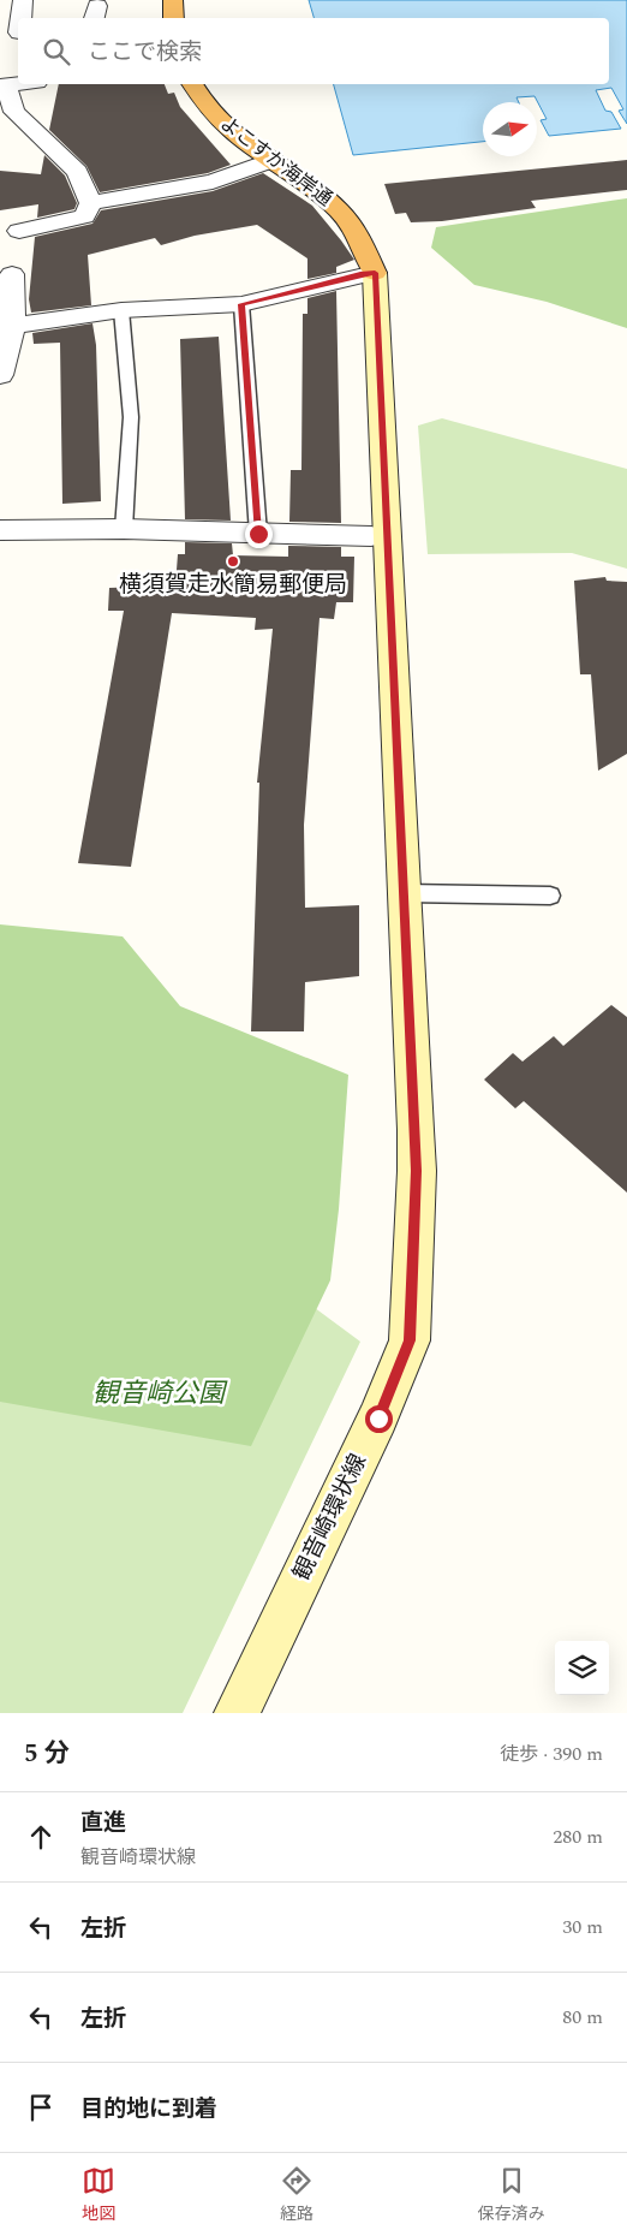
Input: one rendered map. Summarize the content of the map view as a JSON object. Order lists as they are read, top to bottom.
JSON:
{
  "streets": {
    "highway": ["よこすか海岸通"],
    "main road": ["観音崎環状線"]
  },
  "crossings": [
    ["よこすか海岸通", "観音崎環状線"]
  ],
  "parks": ["観音崎公園"],
  "places": ["横須賀走水簡易郵便局"],
  "north": "right",
  "page": {
    "search": "ここで検索",
    "heading": ["5 分", "徒歩 · 390 m"],
    "list": [
      ["直進", "観音崎環状線", "280 m"],
      ["左折", "30 m"],
      ["左折", "80 m"],
      "目的地に到着"
    ],
    "nav": ["地図", "経路", "保存済み"]
  }
}
